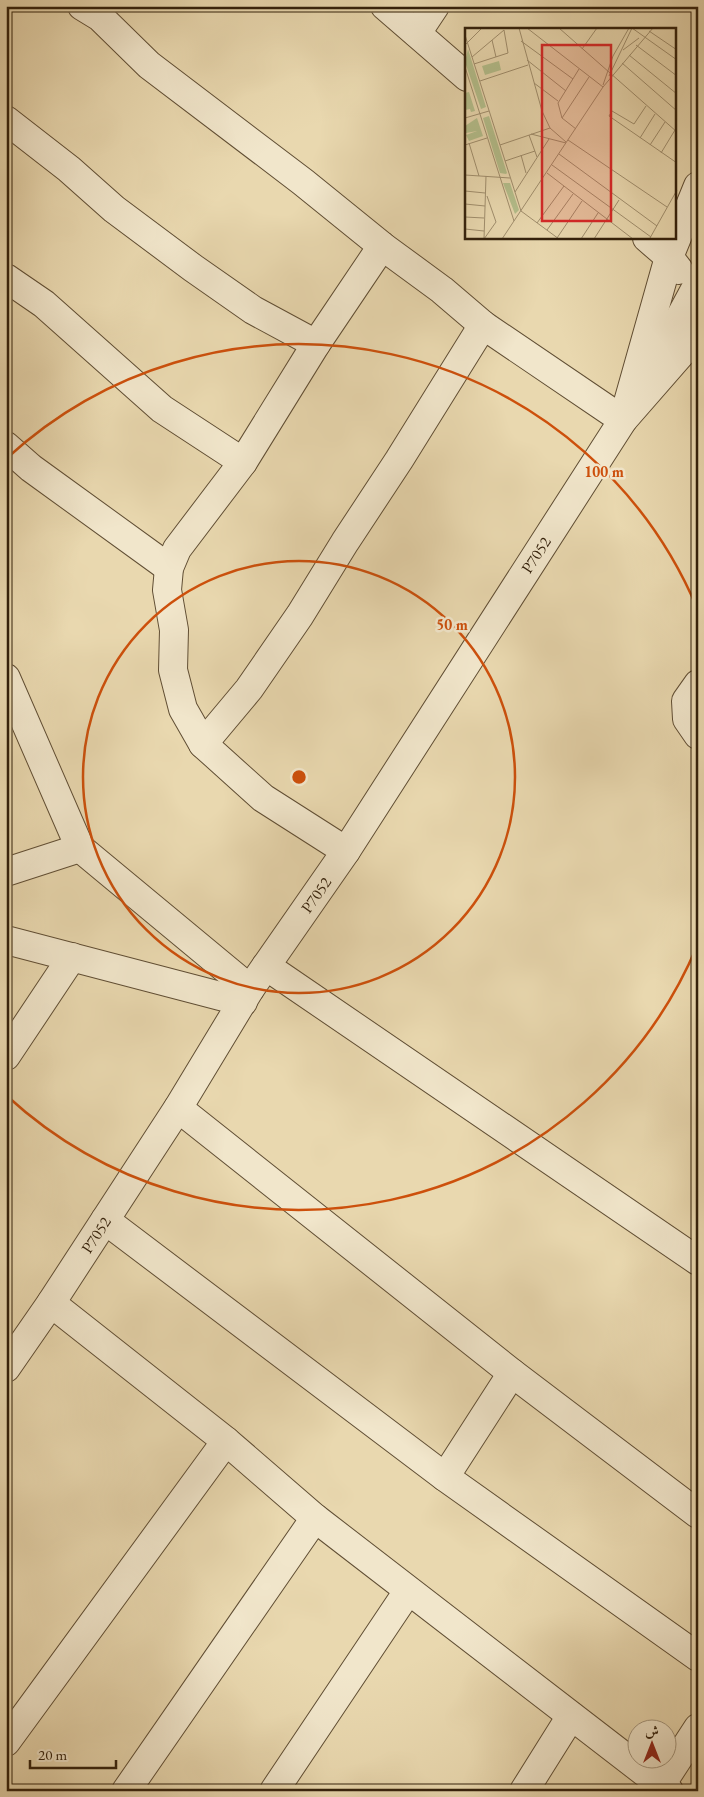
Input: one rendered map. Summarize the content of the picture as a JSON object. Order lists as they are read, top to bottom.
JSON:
{
  "streets": {
    "street": ["P7052"]
  },
  "scale_bar": "20 m",
  "north": "top",
  "rings": ["100 m", "50 m"]
}
